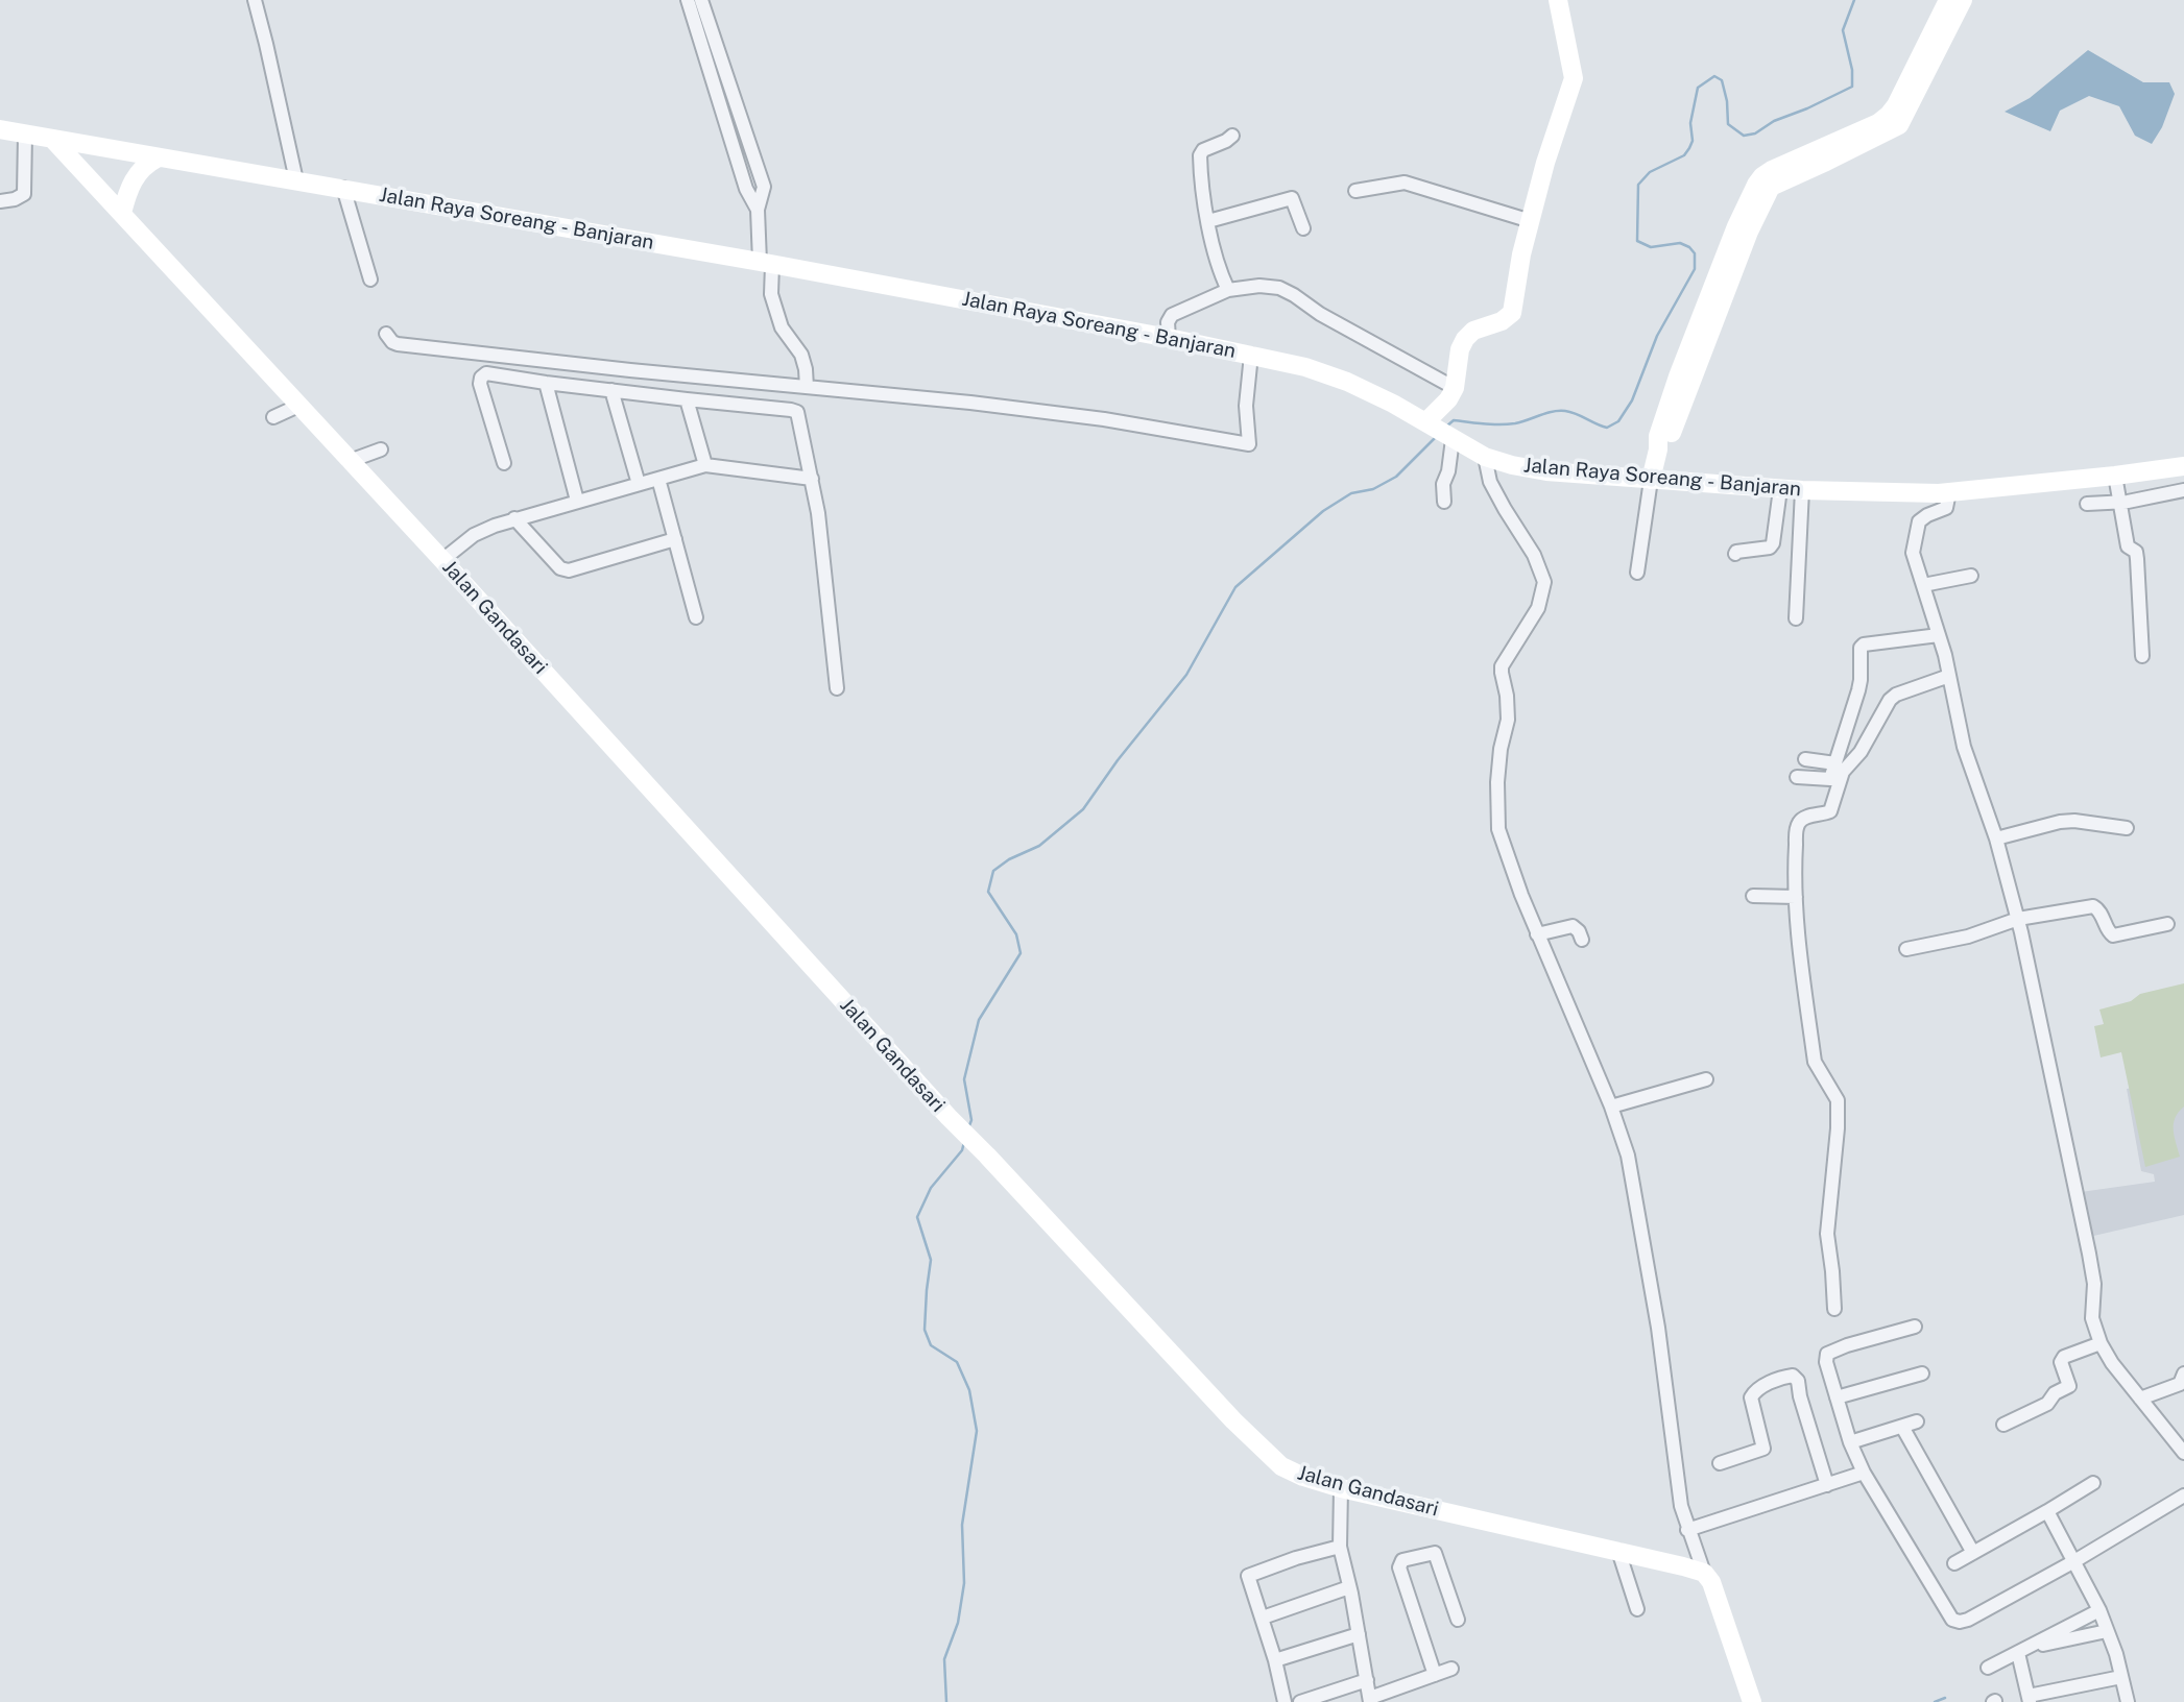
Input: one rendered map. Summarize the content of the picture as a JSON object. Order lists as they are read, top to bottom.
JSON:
{
  "streets": {
    "street": ["Jalan Raya Soreang - Banjaran", "Jalan Gandasari"]
  },
  "crossings": [
    ["Jalan Raya Soreang - Banjaran", "Jalan Gandasari"]
  ]
}
